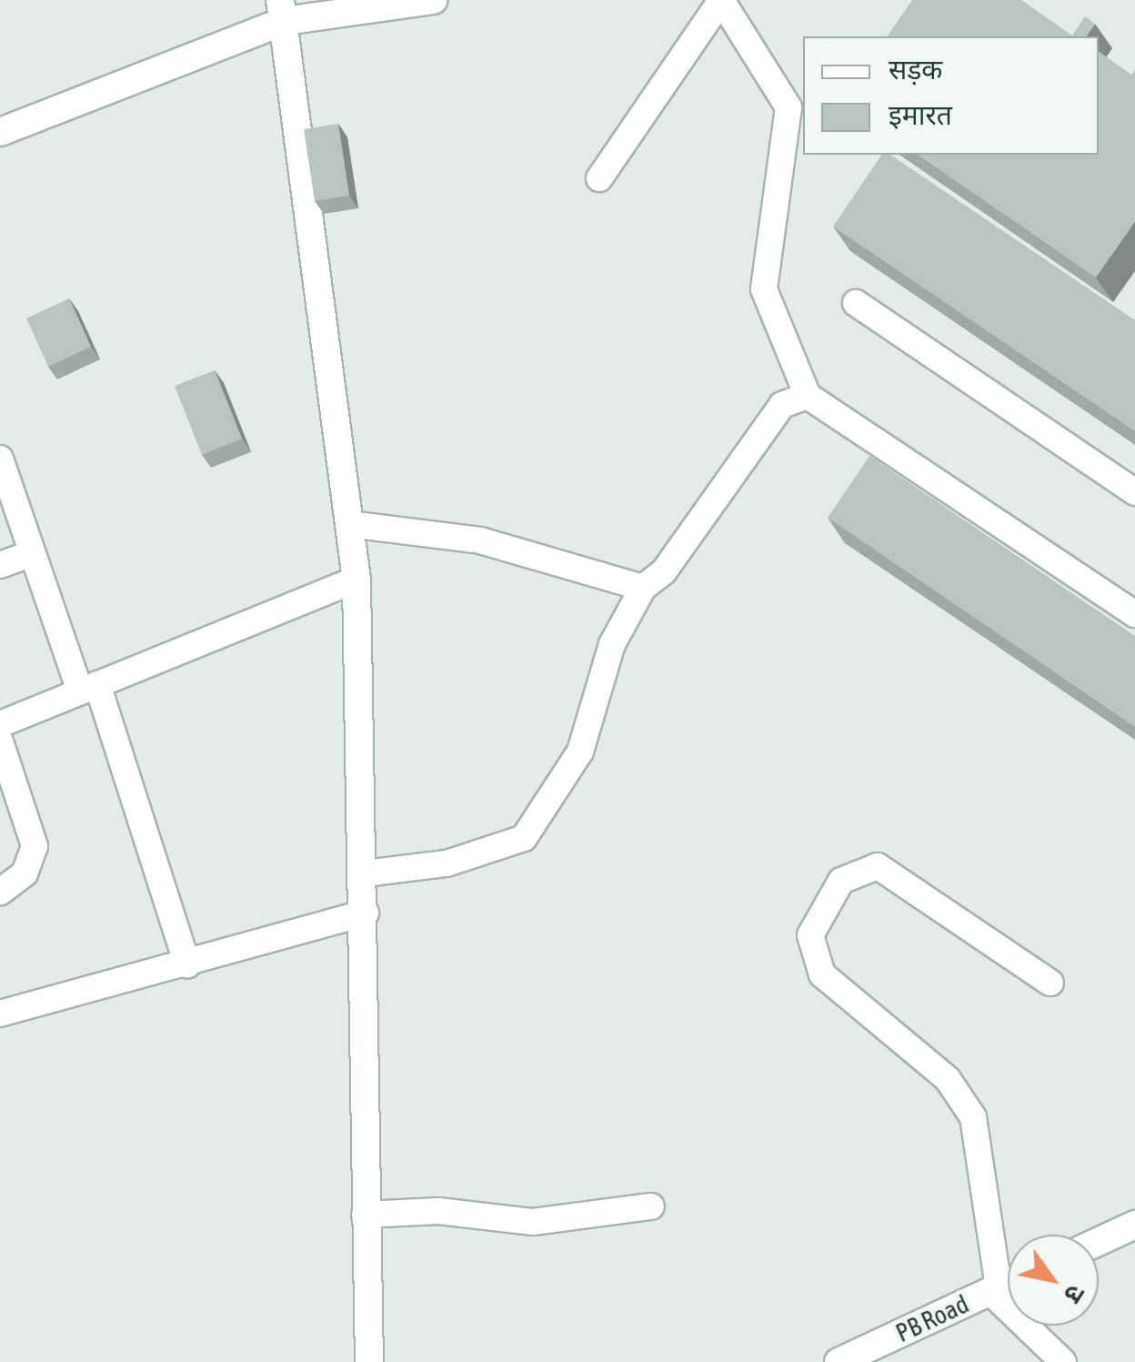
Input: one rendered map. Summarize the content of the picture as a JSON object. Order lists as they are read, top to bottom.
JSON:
{
  "streets": {
    "street": ["PB Road"]
  },
  "legend": ["सड़क", "इमारत"],
  "north": "bottom right"
}
